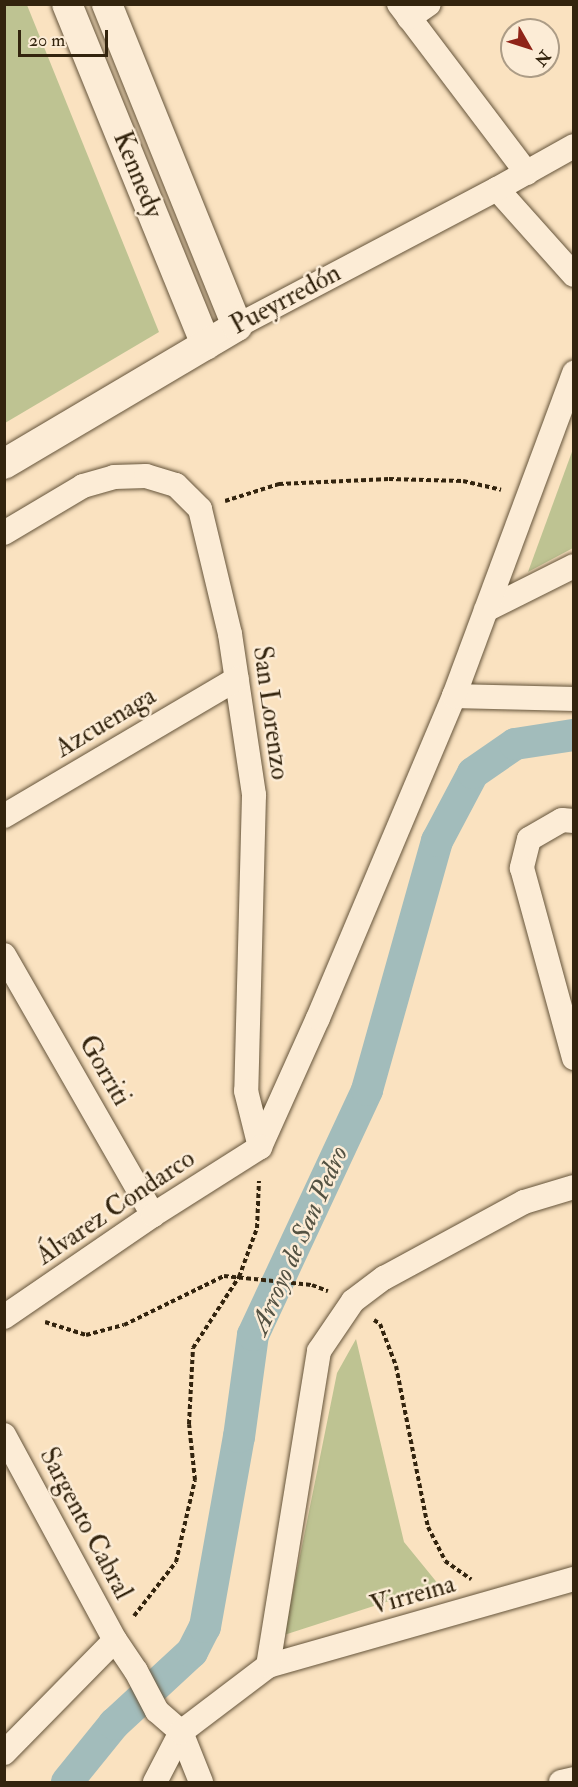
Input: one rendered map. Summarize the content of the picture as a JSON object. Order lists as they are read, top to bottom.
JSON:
{
  "streets": {
    "street": [
      "Kennedy",
      "Pueyrredón",
      "San Lorenzo",
      "Azcuenaga",
      "Gorriti",
      "Álvarez Condarco",
      "Sargento Cabral",
      "Virreina"
    ]
  },
  "crossings": [
    ["Kennedy", "Pueyrredón"],
    ["San Lorenzo", "Azcuenaga"],
    ["San Lorenzo", "Álvarez Condarco"],
    ["Gorriti", "Álvarez Condarco"]
  ],
  "water": ["Arroyo de San Pedro"],
  "scale_bar": "20 m",
  "north": "bottom right"
}
